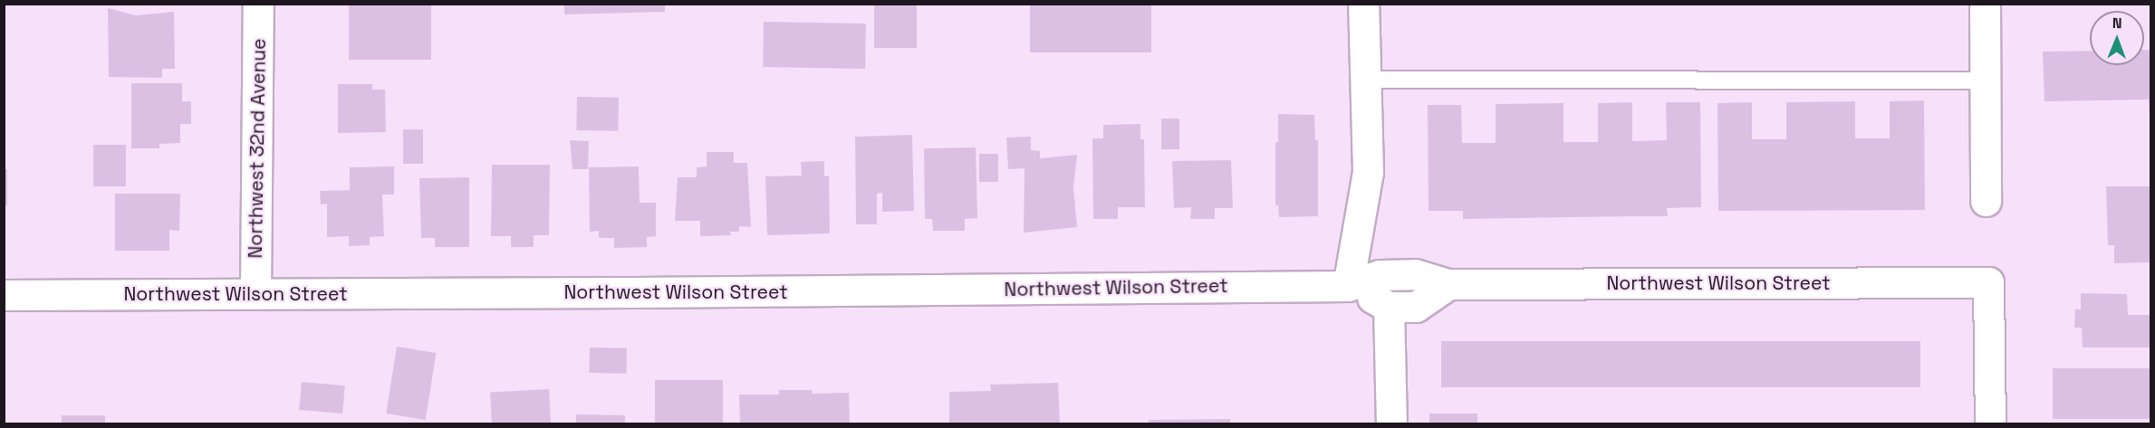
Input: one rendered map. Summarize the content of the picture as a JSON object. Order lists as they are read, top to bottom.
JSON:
{
  "streets": {
    "street": ["Northwest 32nd Avenue", "Northwest Wilson Street"]
  },
  "crossings": [
    ["Northwest 32nd Avenue", "Northwest Wilson Street"]
  ],
  "north": "top"
}
